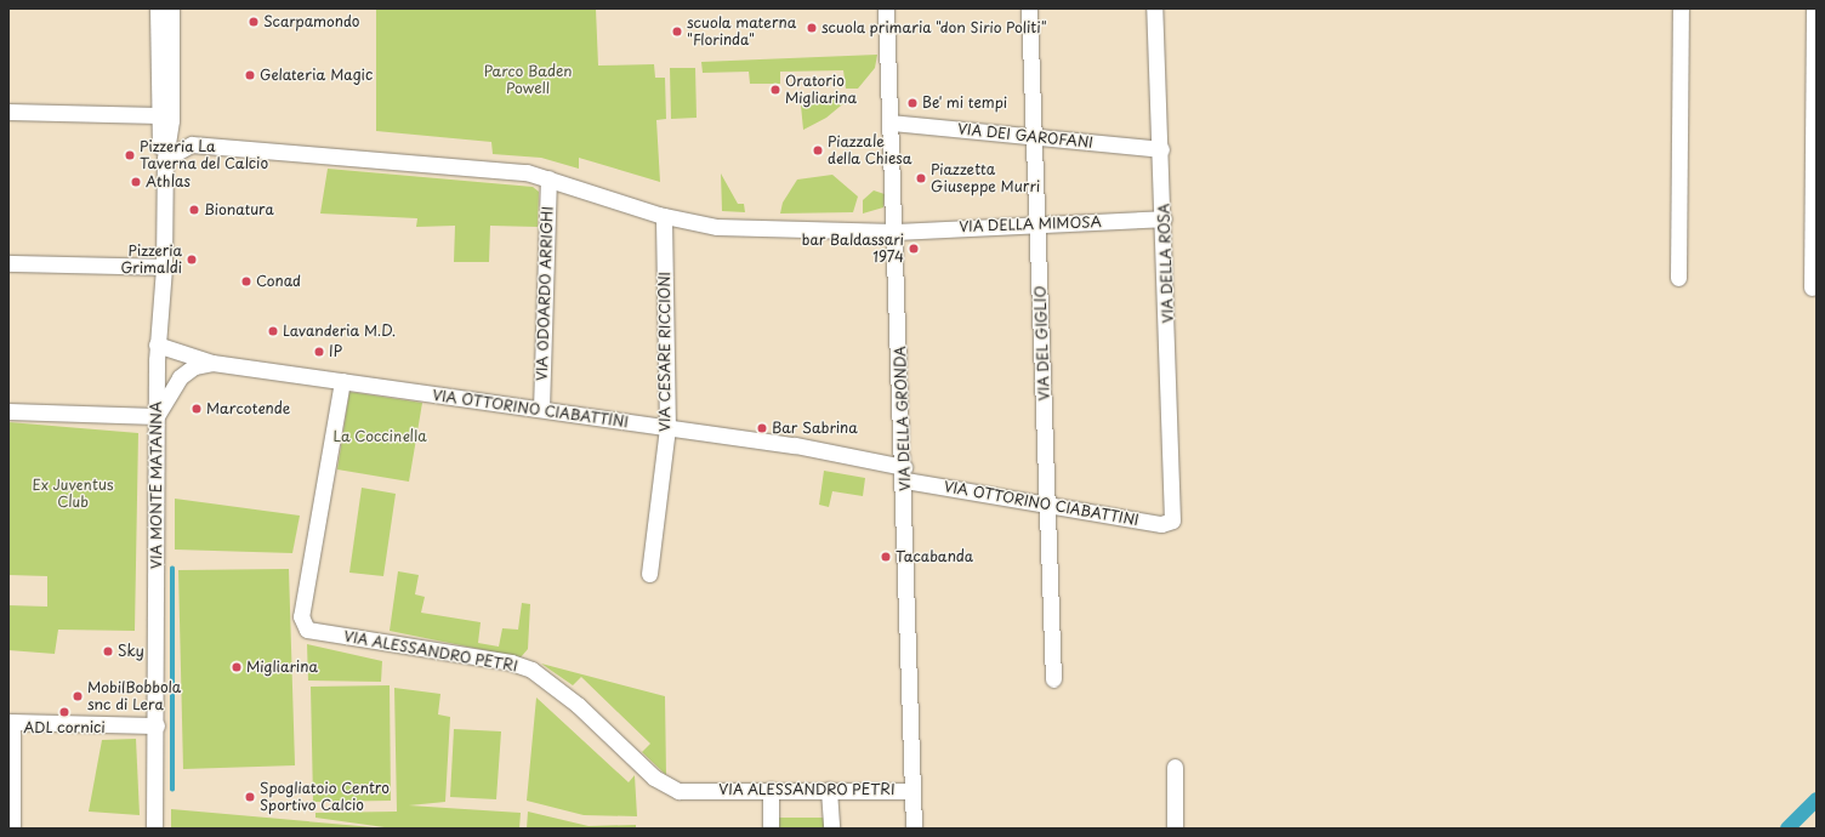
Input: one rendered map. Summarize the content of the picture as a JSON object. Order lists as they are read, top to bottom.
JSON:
{
  "streets": {
    "street": [
      "VIA DEI GAROFANI",
      "VIA DELLA MIMOSA",
      "VIA DELLA ROSA",
      "VIA ODOARDO ARRIGHI",
      "VIA DEL GIGLIO",
      "VIA CESARE RICCIONI",
      "VIA OTTORINO CIABATTINI",
      "VIA DELLA GRONDA",
      "VIA MONTE MATANNA",
      "VIA ALESSANDRO PETRI"
    ]
  },
  "crossings": [
    ["VIA DEI GAROFANI", "VIA DELLA ROSA"],
    ["VIA DEI GAROFANI", "VIA DEL GIGLIO"],
    ["VIA DEI GAROFANI", "VIA DELLA GRONDA"],
    ["VIA DELLA MIMOSA", "VIA DELLA ROSA"],
    ["VIA DELLA MIMOSA", "VIA ODOARDO ARRIGHI"],
    ["VIA DELLA MIMOSA", "VIA DEL GIGLIO"],
    ["VIA DELLA MIMOSA", "VIA CESARE RICCIONI"],
    ["VIA DELLA MIMOSA", "VIA DELLA GRONDA"],
    ["VIA DELLA ROSA", "VIA OTTORINO CIABATTINI"],
    ["VIA ODOARDO ARRIGHI", "VIA OTTORINO CIABATTINI"],
    ["VIA DEL GIGLIO", "VIA OTTORINO CIABATTINI"],
    ["VIA CESARE RICCIONI", "VIA OTTORINO CIABATTINI"],
    ["VIA OTTORINO CIABATTINI", "VIA DELLA GRONDA"],
    ["VIA OTTORINO CIABATTINI", "VIA MONTE MATANNA"],
    ["VIA OTTORINO CIABATTINI", "VIA ALESSANDRO PETRI"],
    ["VIA DELLA GRONDA", "VIA ALESSANDRO PETRI"]
  ],
  "parks": ["Parco Baden Powell", "La Coccinella", "Ex Juventus Club"],
  "places": [
    "Scarpamondo",
    "scuola primaria \"don Sirio Politi\"",
    "scuola materna \"Florinda\"",
    "Gelateria Magic",
    "Oratorio Migliarina",
    "Be' mi tempi",
    "Piazzale della Chiesa",
    "Pizzeria La Taverna del Calcio",
    "Piazzetta Giuseppe Murri",
    "Athlas",
    "Bionatura",
    "bar Baldassari 1974",
    "Pizzeria Grimaldi",
    "Conad",
    "Lavanderia M.D.",
    "IP",
    "Marcotende",
    "Bar Sabrina",
    "Tacabanda",
    "Sky",
    "Migliarina",
    "MobilBobbola snc di Lera",
    "ADL cornici",
    "Spogliatoio Centro Sportivo Calcio"
  ]
}
